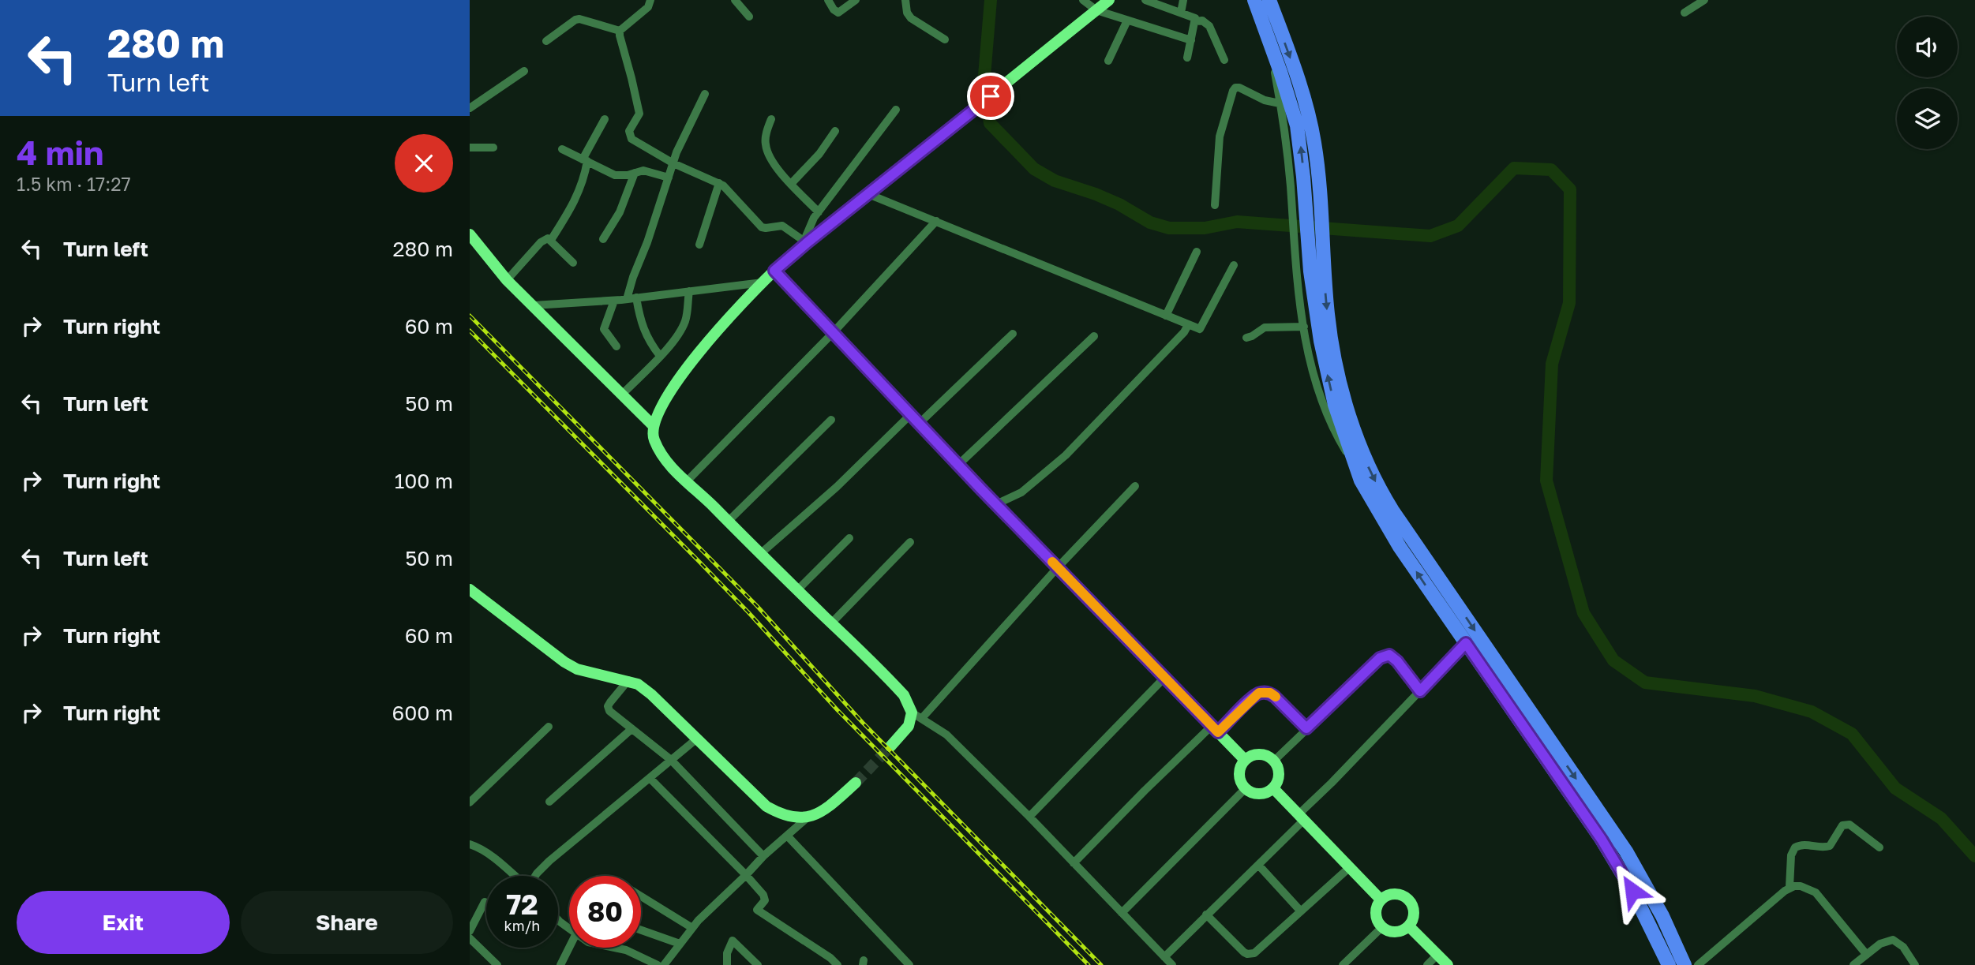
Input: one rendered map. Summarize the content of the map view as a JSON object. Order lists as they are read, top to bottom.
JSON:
{
  "page": {
    "turn": ["280 m", "Turn left"],
    "heading": ["4 min", "1.5 km · 17:27"],
    "list": [
      {
        "name": "Turn left",
        "value": "280 m"
      },
      {
        "name": "Turn right",
        "value": "60 m"
      },
      {
        "name": "Turn left",
        "value": "50 m"
      },
      {
        "name": "Turn right",
        "value": "100 m"
      },
      {
        "name": "Turn left",
        "value": "50 m"
      },
      {
        "name": "Turn right",
        "value": "60 m"
      },
      {
        "name": "Turn right",
        "value": "600 m"
      }
    ],
    "speed": "72 km/h",
    "limit": "80",
    "buttons": ["Exit", "Share"]
  }
}
